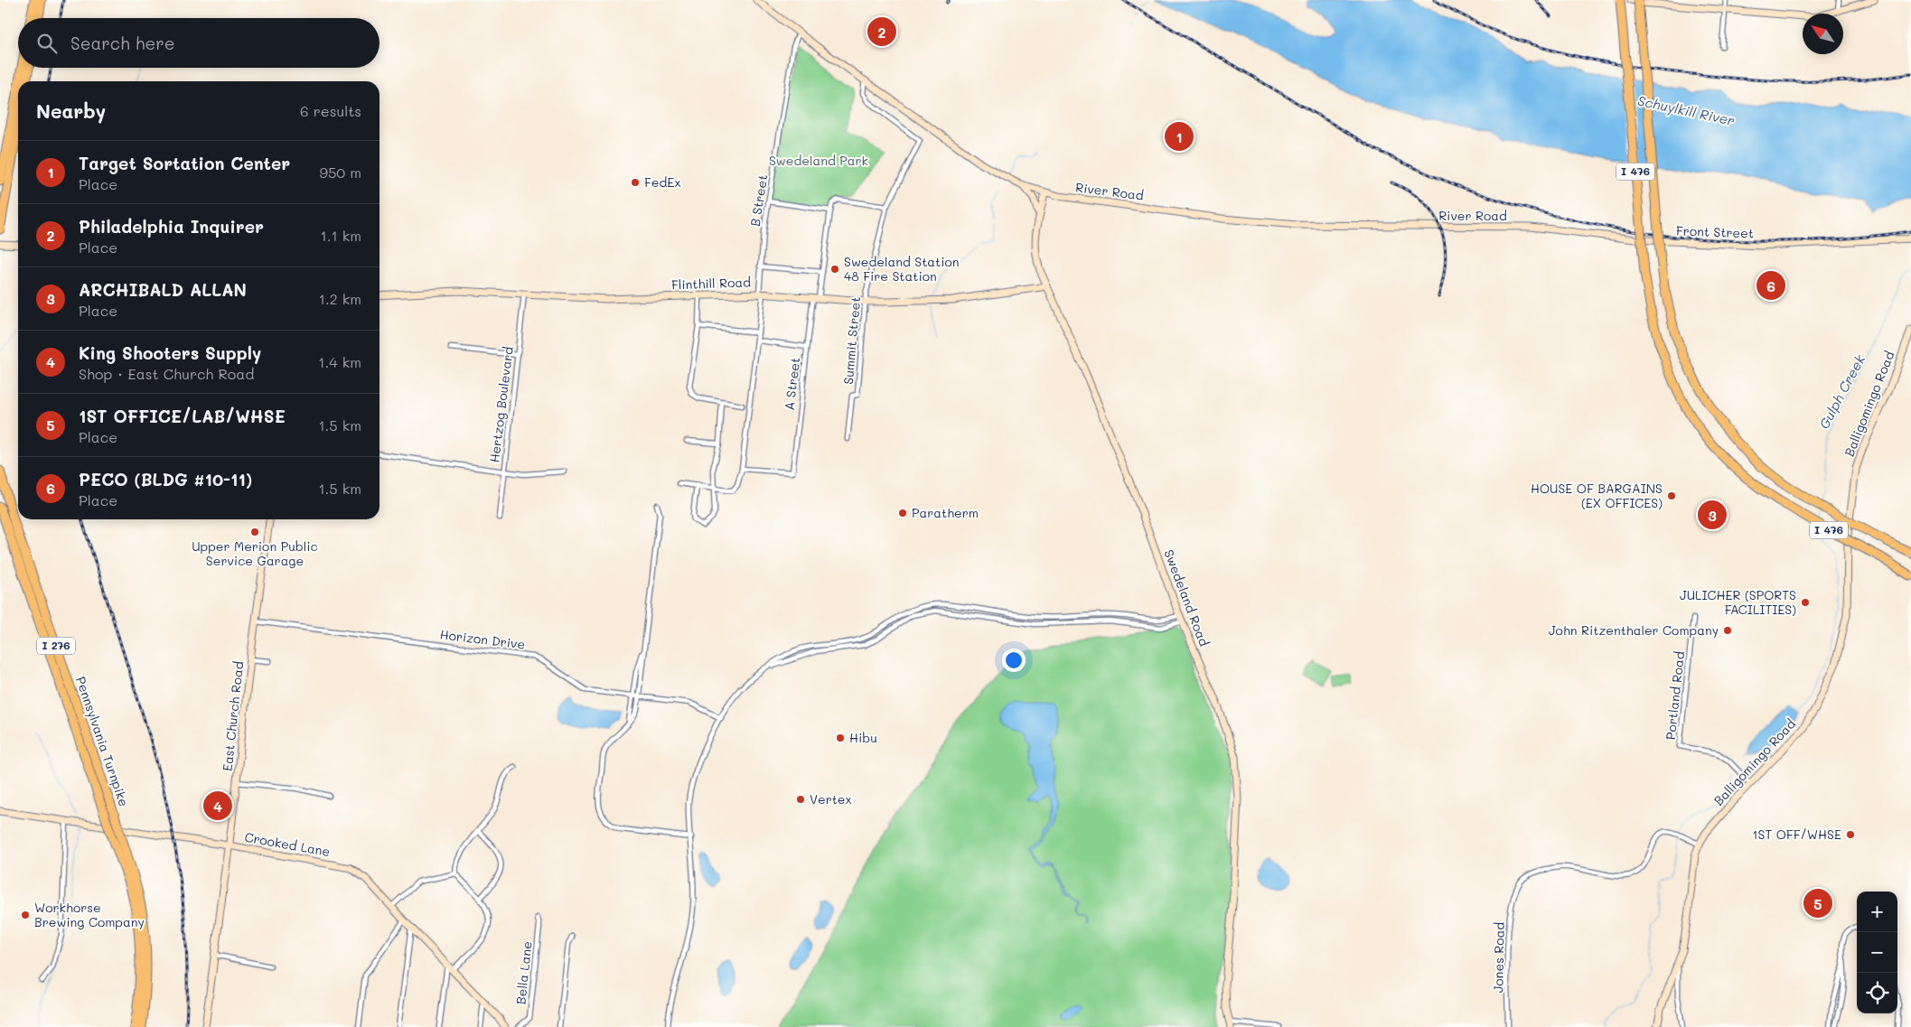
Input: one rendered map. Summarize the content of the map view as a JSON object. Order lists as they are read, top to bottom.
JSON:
{
  "streets": {
    "highway": ["I 476", "I 276", "Pennsylvania Turnpike"],
    "street": [
      "River Road",
      "B Street",
      "Front Street",
      "Flinthill Road",
      "Summit Street",
      "A Street",
      "Balligomingo Road",
      "Hertzog Boulevard",
      "Swedeland Road",
      "Horizon Drive",
      "Portland Road",
      "East Church Road",
      "Crooked Lane",
      "Jones Road",
      "Bella Lane"
    ]
  },
  "crossings": [
    ["River Road", "B Street"],
    ["River Road", "Front Street"],
    ["River Road", "Summit Street"],
    ["River Road", "Swedeland Road"],
    ["B Street", "Flinthill Road"],
    ["B Street", "A Street"],
    ["Flinthill Road", "Summit Street"],
    ["Flinthill Road", "A Street"],
    ["Flinthill Road", "Hertzog Boulevard"],
    ["Flinthill Road", "Swedeland Road"],
    ["Balligomingo Road", "Portland Road"],
    ["Balligomingo Road", "Jones Road"],
    ["Horizon Drive", "East Church Road"],
    ["East Church Road", "Crooked Lane"]
  ],
  "water": ["Schuylkill River", "Gulph Creek"],
  "parks": ["Swedeland Park"],
  "places": [
    "FedEx",
    "Swedeland Station 48 Fire Station",
    "HOUSE OF BARGAINS (EX OFFICES)",
    "Paratherm",
    "Upper Merion Public Service Garage",
    "JULICHER (SPORTS FACILITIES)",
    "John Ritzenthaler Company",
    "Hibu",
    "Vertex",
    "1ST OFF/WHSE",
    "Workhorse Brewing Company"
  ],
  "north": "top left",
  "page": {
    "pins": [
      "2",
      "1",
      "6",
      "3",
      "4",
      "5"
    ],
    "search": "Search here",
    "heading": ["Nearby", "6 results"],
    "list": [
      {
        "mark": "1",
        "name": "Target Sortation Center",
        "note": "Place",
        "value": "950 m"
      },
      {
        "mark": "2",
        "name": "Philadelphia Inquirer",
        "note": "Place",
        "value": "1.1 km"
      },
      {
        "mark": "3",
        "name": "ARCHIBALD ALLAN",
        "note": "Place",
        "value": "1.2 km"
      },
      {
        "mark": "4",
        "name": "King Shooters Supply",
        "note": "Shop · East Church Road",
        "value": "1.4 km"
      },
      {
        "mark": "5",
        "name": "1ST OFFICE/LAB/WHSE",
        "note": "Place",
        "value": "1.5 km"
      },
      {
        "mark": "6",
        "name": "PECO (BLDG #10-11)",
        "note": "Place",
        "value": "1.5 km"
      }
    ],
    "map_buttons": ["+", "−"]
  }
}
